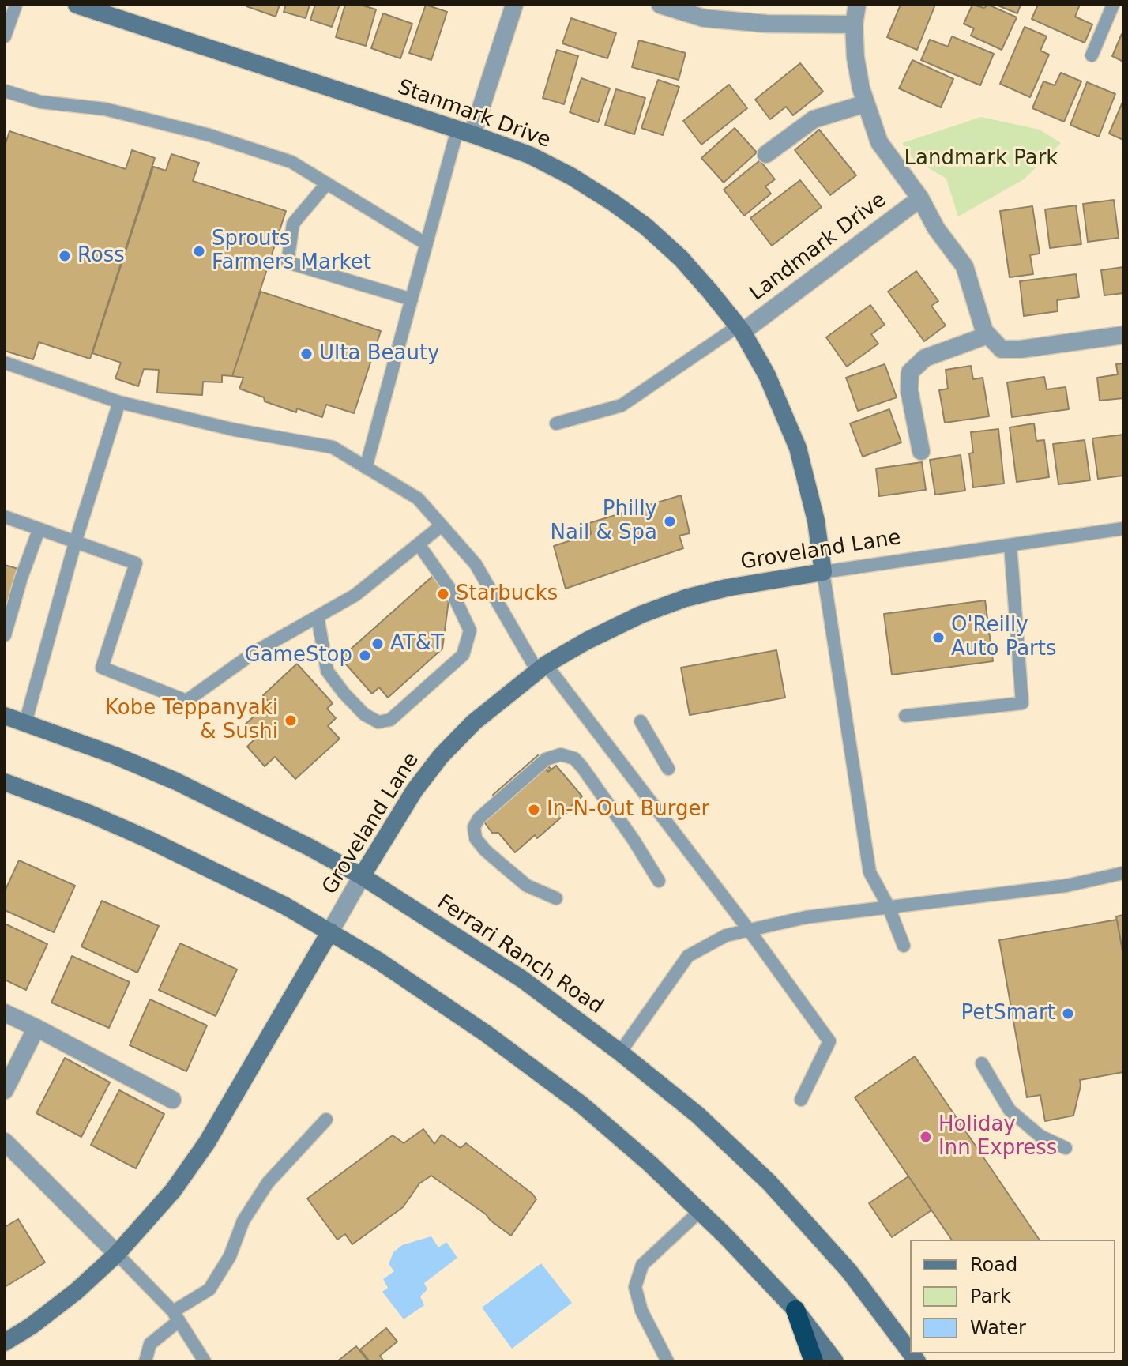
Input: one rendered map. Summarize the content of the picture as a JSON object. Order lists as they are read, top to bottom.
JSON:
{
  "streets": {
    "main road": ["Stanmark Drive", "Groveland Lane", "Ferrari Ranch Road"],
    "street": ["Landmark Drive"]
  },
  "crossings": [
    ["Stanmark Drive", "Landmark Drive"],
    ["Stanmark Drive", "Groveland Lane"],
    ["Groveland Lane", "Ferrari Ranch Road"]
  ],
  "parks": ["Landmark Park"],
  "places": [
    "Sprouts Farmers Market",
    "Ross",
    "Ulta Beauty",
    "Philly Nail & Spa",
    "Starbucks",
    "O'Reilly Auto Parts",
    "AT&T",
    "GameStop",
    "Kobe Teppanyaki & Sushi",
    "In-N-Out Burger",
    "PetSmart",
    "Holiday Inn Express"
  ],
  "legend": ["Road", "Park", "Water"]
}
